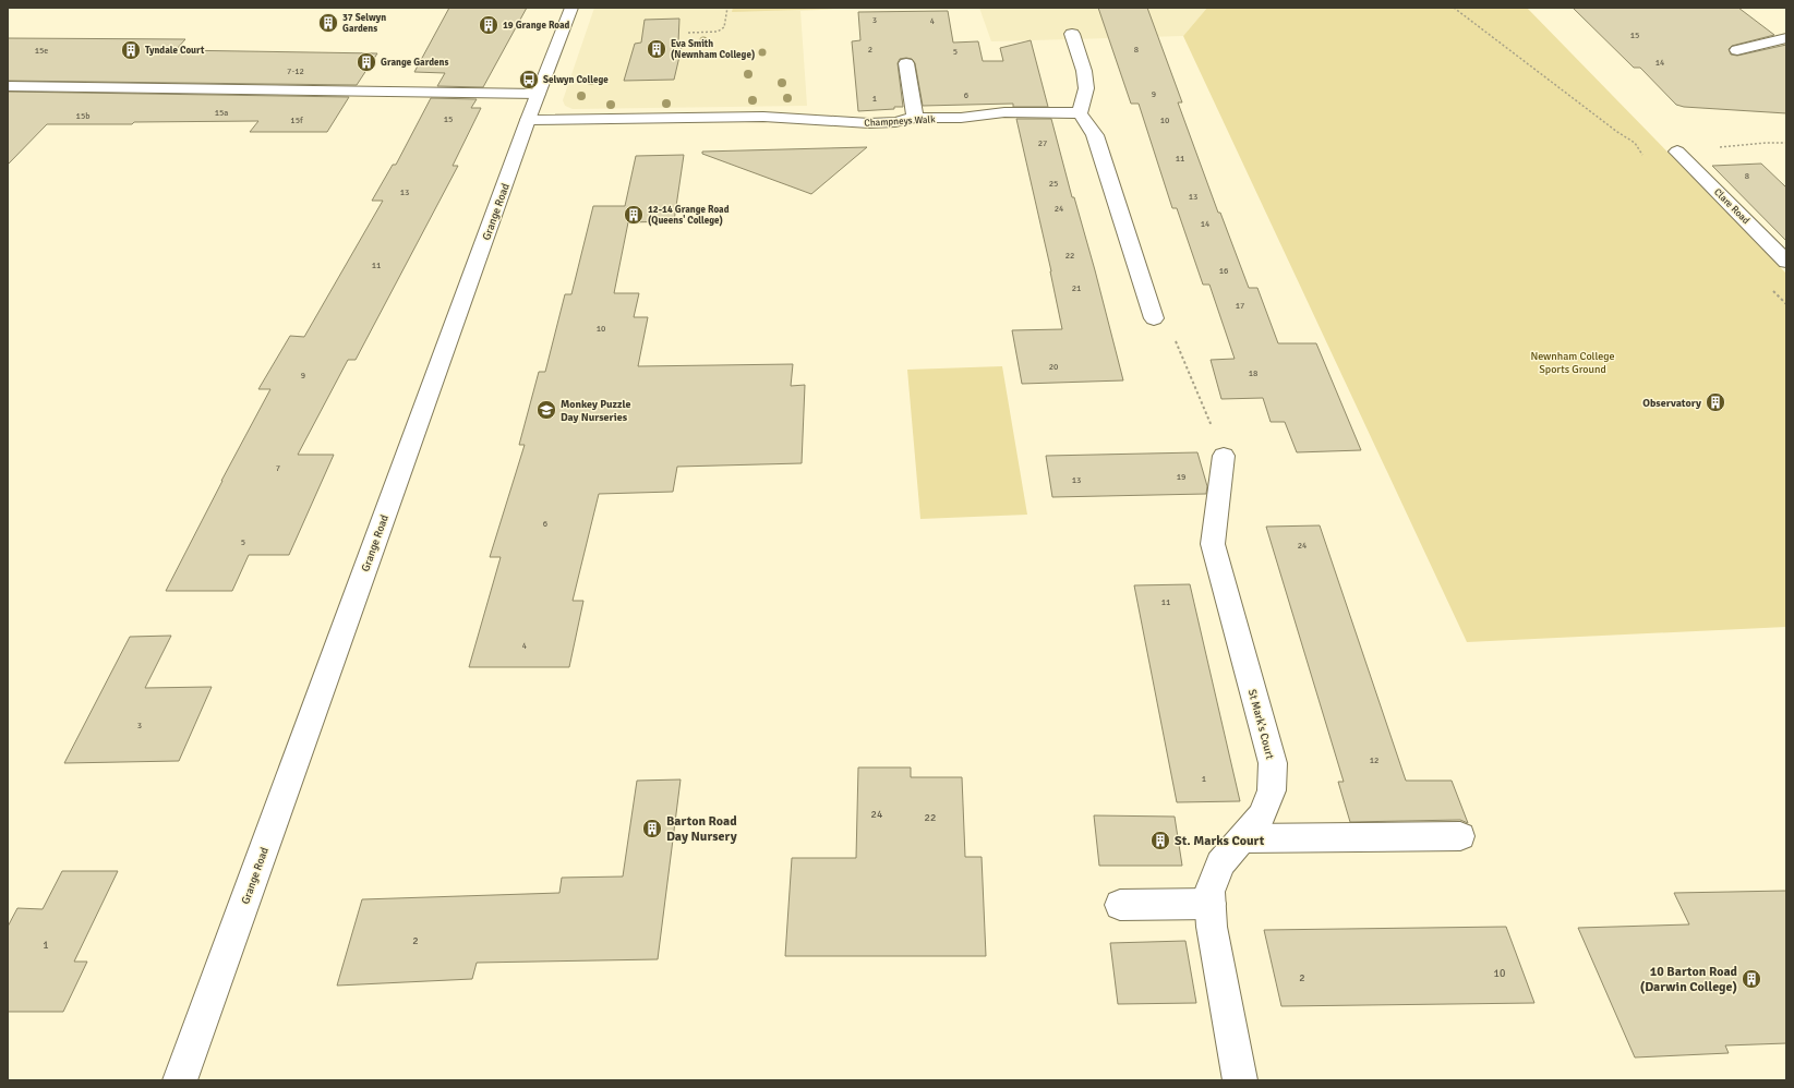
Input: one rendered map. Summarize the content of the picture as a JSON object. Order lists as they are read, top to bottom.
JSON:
{
  "streets": {
    "street": [
      "Champneys Walk",
      "Clare Road",
      "Grange Road",
      "St Mark's Court"
    ]
  },
  "crossings": [
    ["Champneys Walk", "Grange Road"]
  ],
  "parks": ["Newnham College Sports Ground"],
  "places": {
    "building": [
      "37 Selwyn Gardens",
      "19 Grange Road",
      "Eva Smith (Newnham College)",
      "Tyndale Court",
      "Grange Gardens",
      "12-14 Grange Road (Queens' College)",
      "Observatory",
      "Barton Road Day Nursery",
      "St. Marks Court",
      "10 Barton Road (Darwin College)"
    ],
    "bus stop": ["Selwyn College"],
    "school or university": ["Monkey Puzzle Day Nurseries"]
  },
  "house_numbers": [
    "3",
    "4",
    "15",
    "2",
    "8",
    "15e",
    "5",
    "14",
    "7-12",
    "9",
    "6",
    "1",
    "15a",
    "15b",
    "15",
    "15f",
    "10",
    "27",
    "11",
    "8",
    "25",
    "13",
    "13",
    "24",
    "14",
    "22",
    "11",
    "16",
    "21",
    "17",
    "10",
    "20",
    "18",
    "9",
    "7",
    "19",
    "13",
    "6",
    "5",
    "24",
    "11",
    "4",
    "3",
    "12",
    "1",
    "24",
    "22",
    "2",
    "1",
    "10",
    "2"
  ]
}
